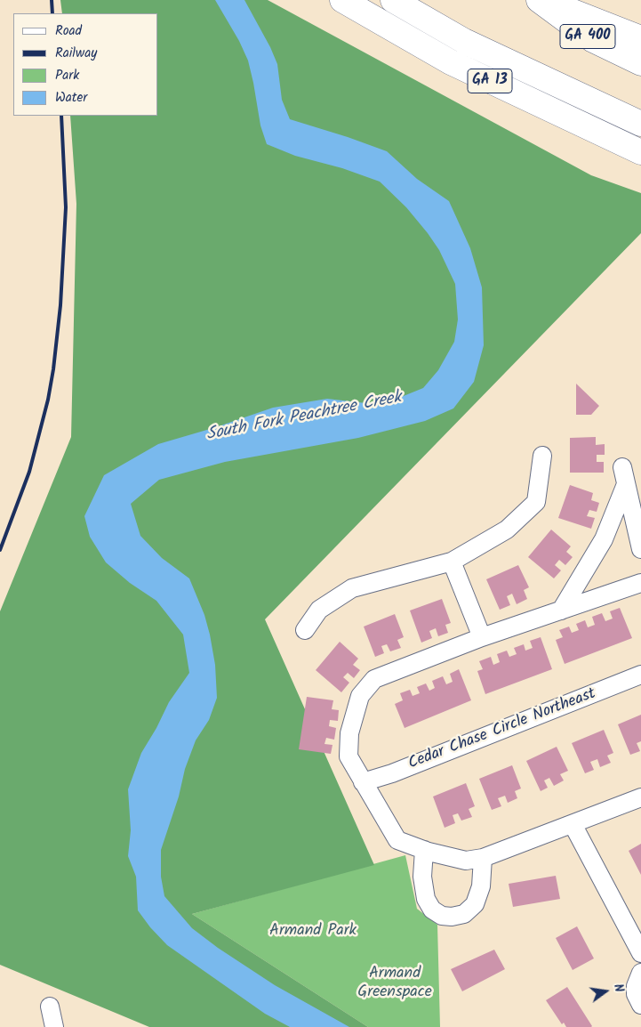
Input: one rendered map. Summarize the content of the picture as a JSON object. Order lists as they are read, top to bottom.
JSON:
{
  "streets": {
    "highway": ["GA 400", "GA 13"],
    "street": ["Cedar Chase Circle Northeast"]
  },
  "water": ["South Fork Peachtree Creek"],
  "parks": ["Armand Park", "Armand Greenspace"],
  "legend": [
    "Road",
    "Railway",
    "Park",
    "Water"
  ],
  "north": "right"
}
